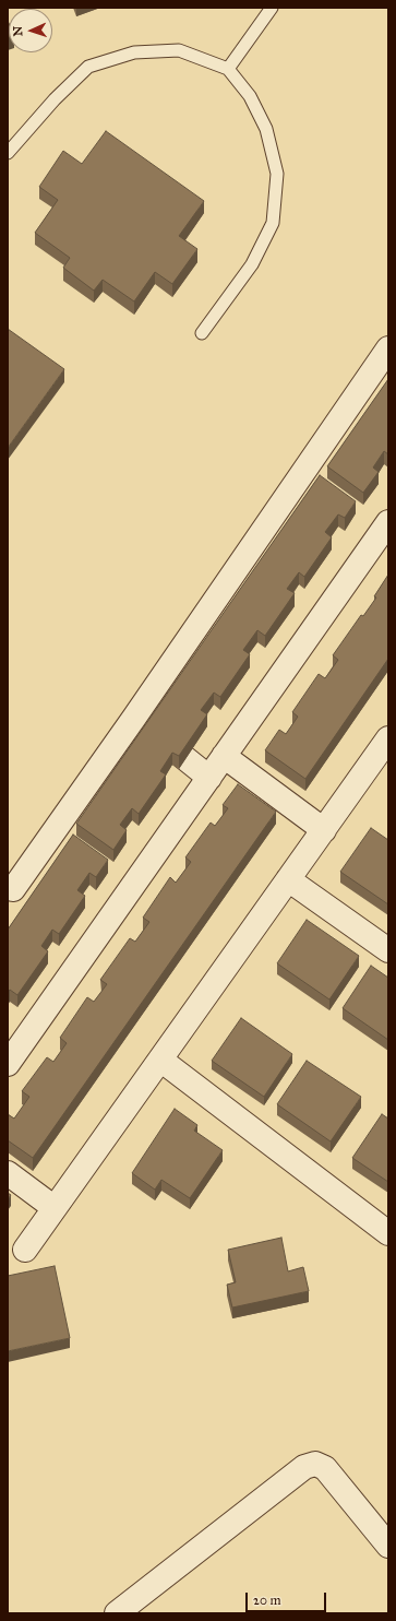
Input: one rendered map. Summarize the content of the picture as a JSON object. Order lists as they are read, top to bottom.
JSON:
{
  "scale_bar": "20 m",
  "north": "left"
}
